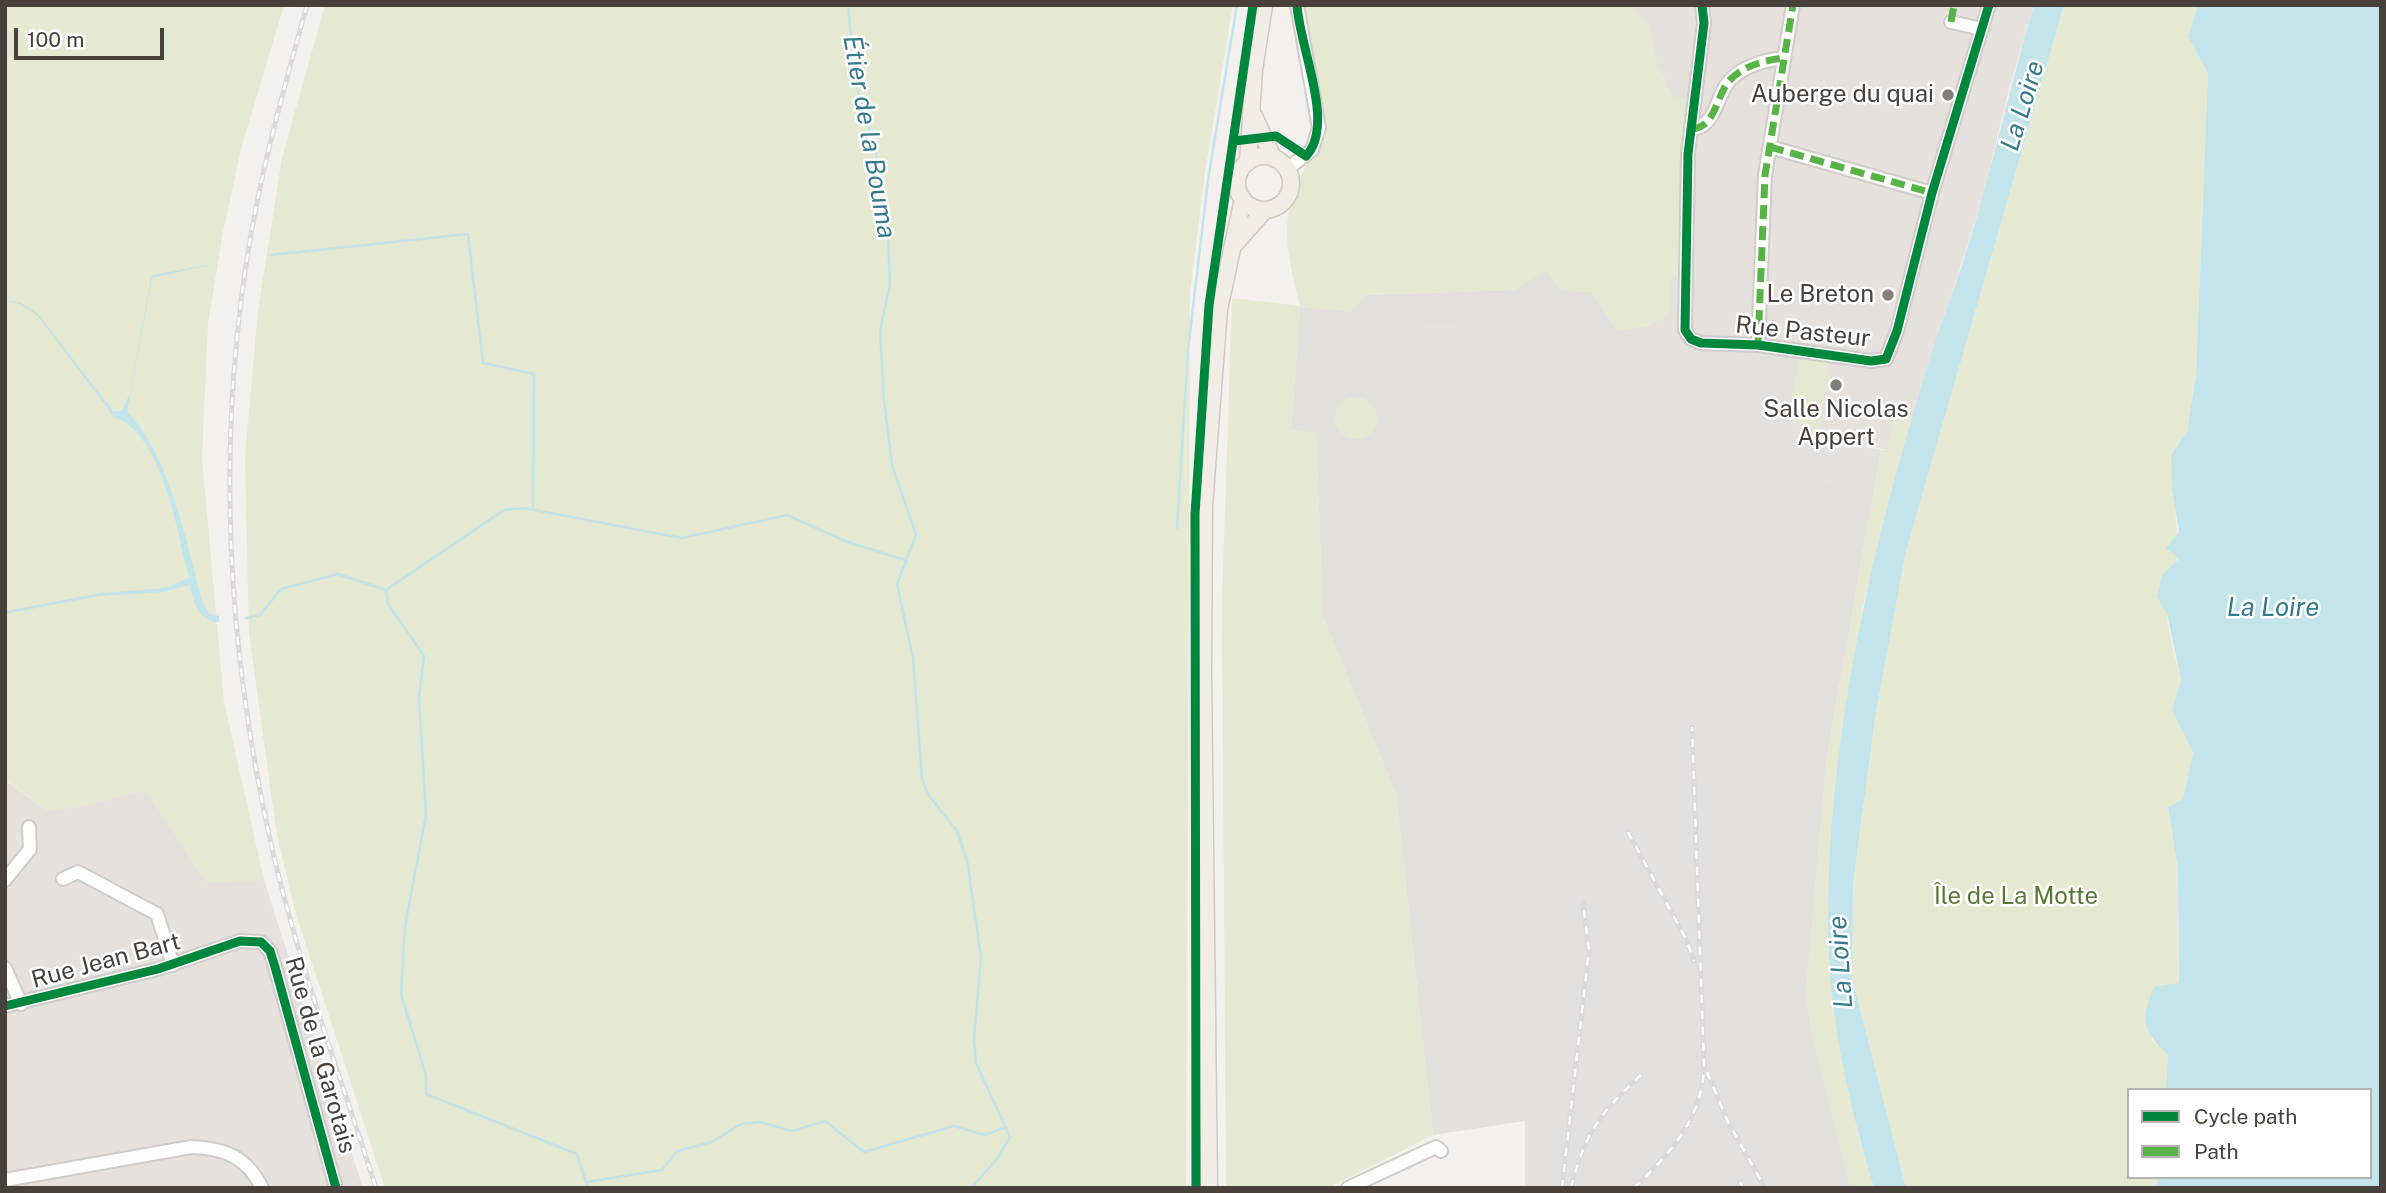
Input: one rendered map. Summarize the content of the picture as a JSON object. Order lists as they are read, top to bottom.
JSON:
{
  "streets": {
    "street": ["Rue Pasteur", "Rue Jean Bart", "Rue de la Garotais"]
  },
  "crossings": [
    ["Rue Jean Bart", "Rue de la Garotais"]
  ],
  "water": ["La Loire", "Étier de la Bouma"],
  "parks": ["Île de La Motte"],
  "places": ["Auberge du quai", "Le Breton", "Salle Nicolas Appert"],
  "legend": ["Cycle path", "Path"],
  "scale_bar": "100 m"
}
